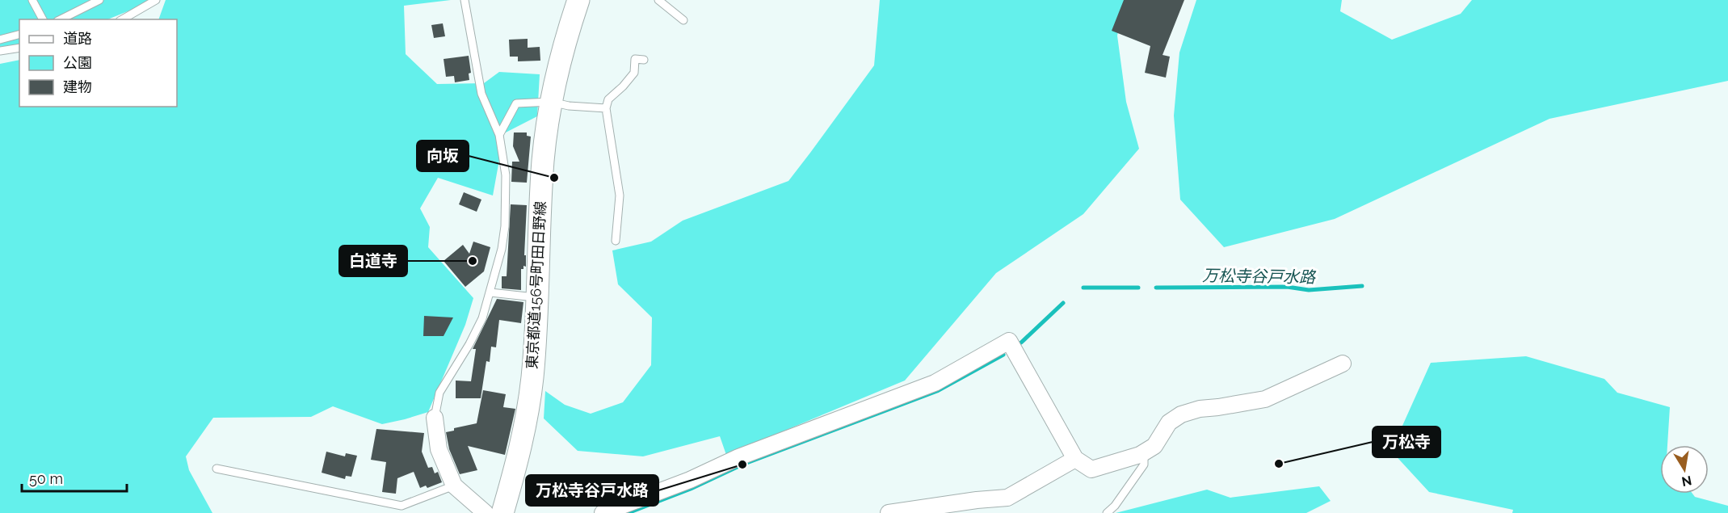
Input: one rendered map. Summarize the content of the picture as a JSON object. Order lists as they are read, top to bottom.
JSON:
{
  "streets": {
    "main road": ["東京都道156号町田日野線"]
  },
  "water": ["万松寺谷戸水路"],
  "places": [
    "向坂",
    "白道寺",
    "万松寺",
    "万松寺谷戸水路"
  ],
  "legend": ["道路", "公園", "建物"],
  "scale_bar": "50 m",
  "north": "bottom"
}
